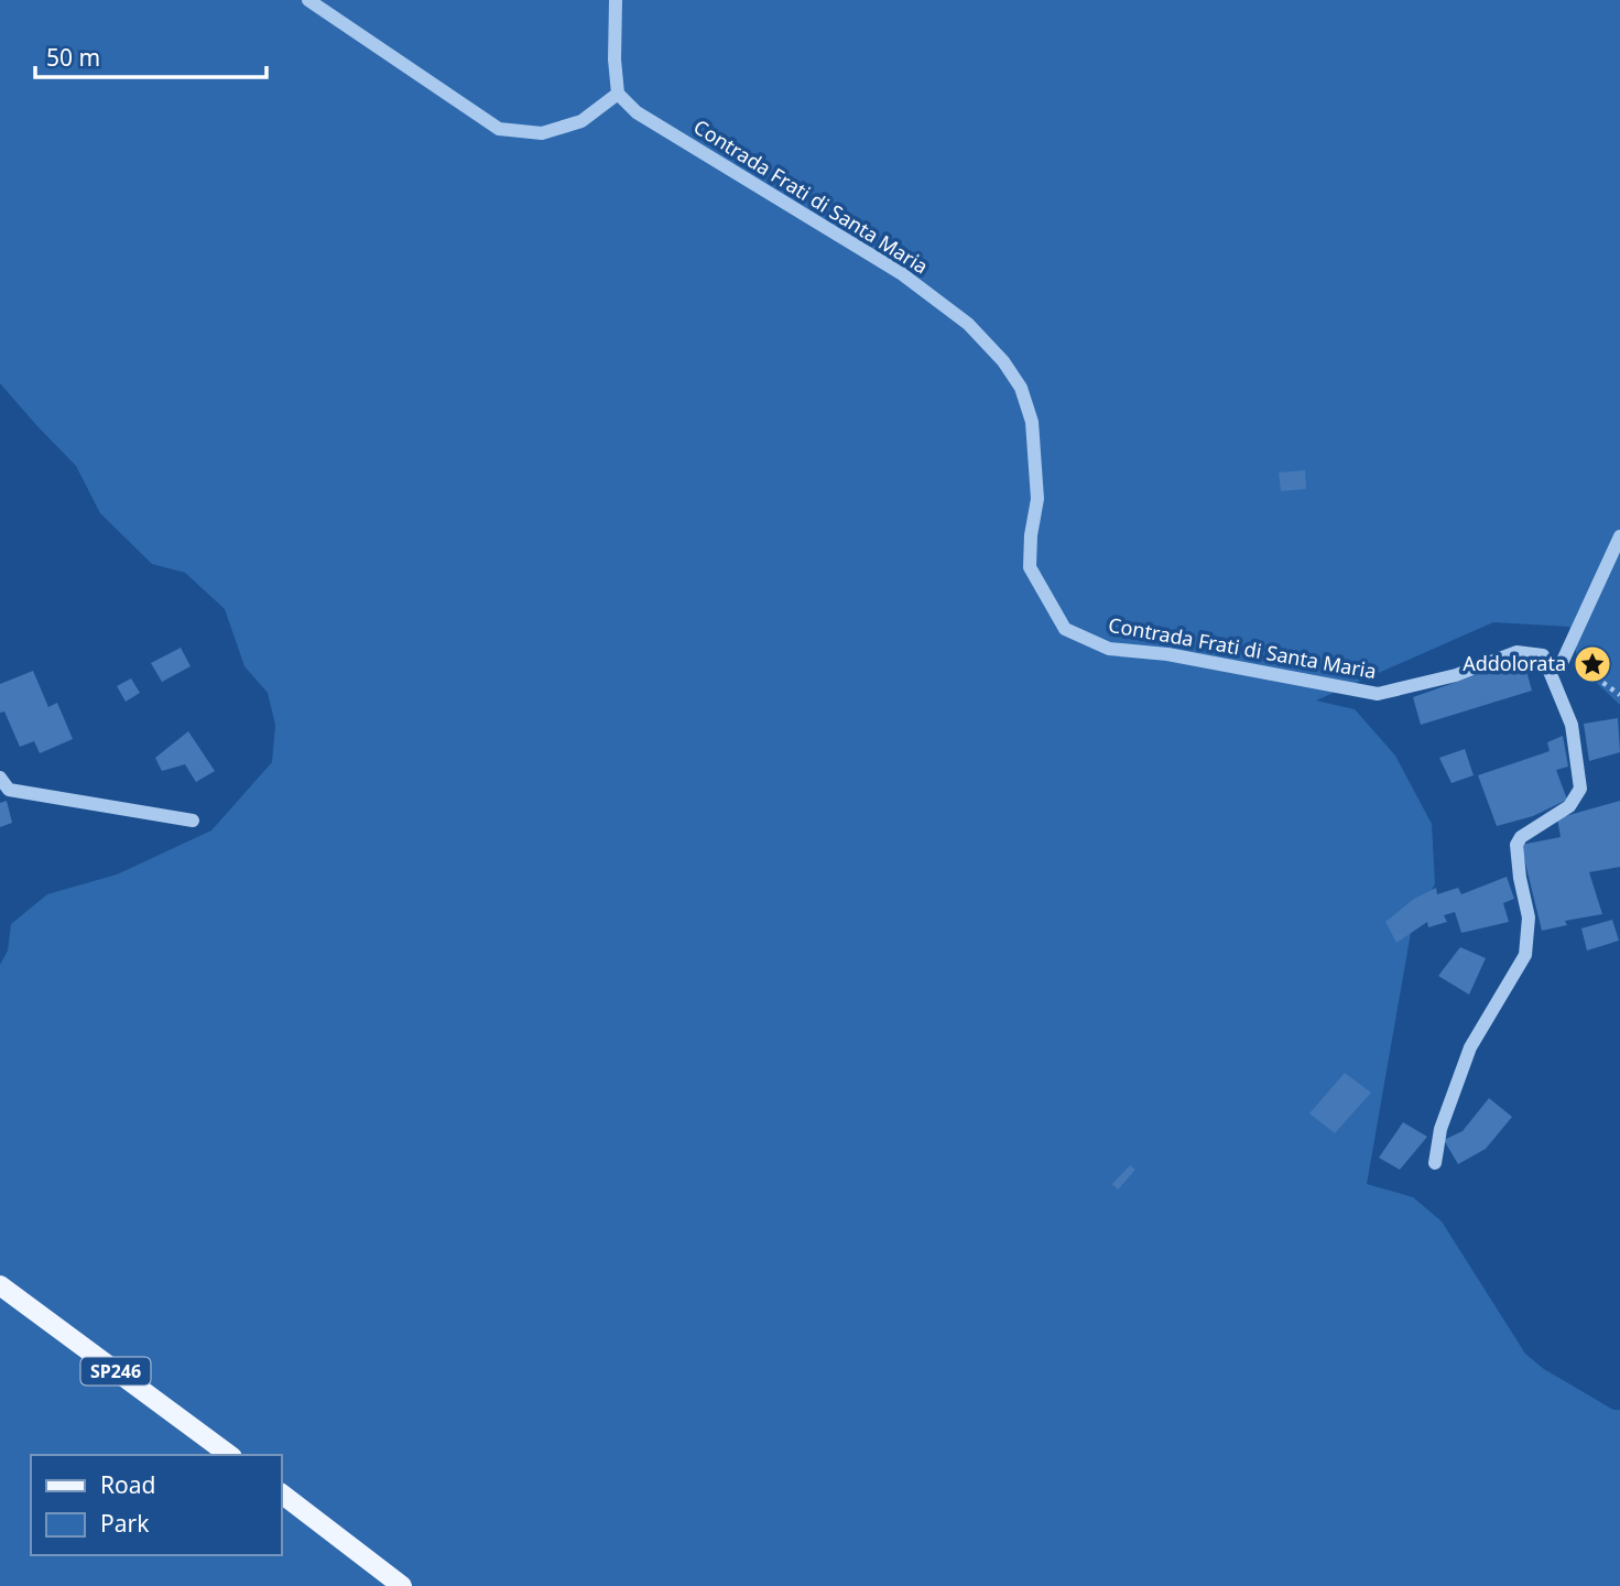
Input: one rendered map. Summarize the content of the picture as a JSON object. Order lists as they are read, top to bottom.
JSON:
{
  "streets": {
    "main road": ["SP246"],
    "street": ["Contrada Frati di Santa Maria"]
  },
  "places": {
    "place": ["Addolorata"]
  },
  "legend": ["Road", "Park"],
  "scale_bar": "50 m"
}
